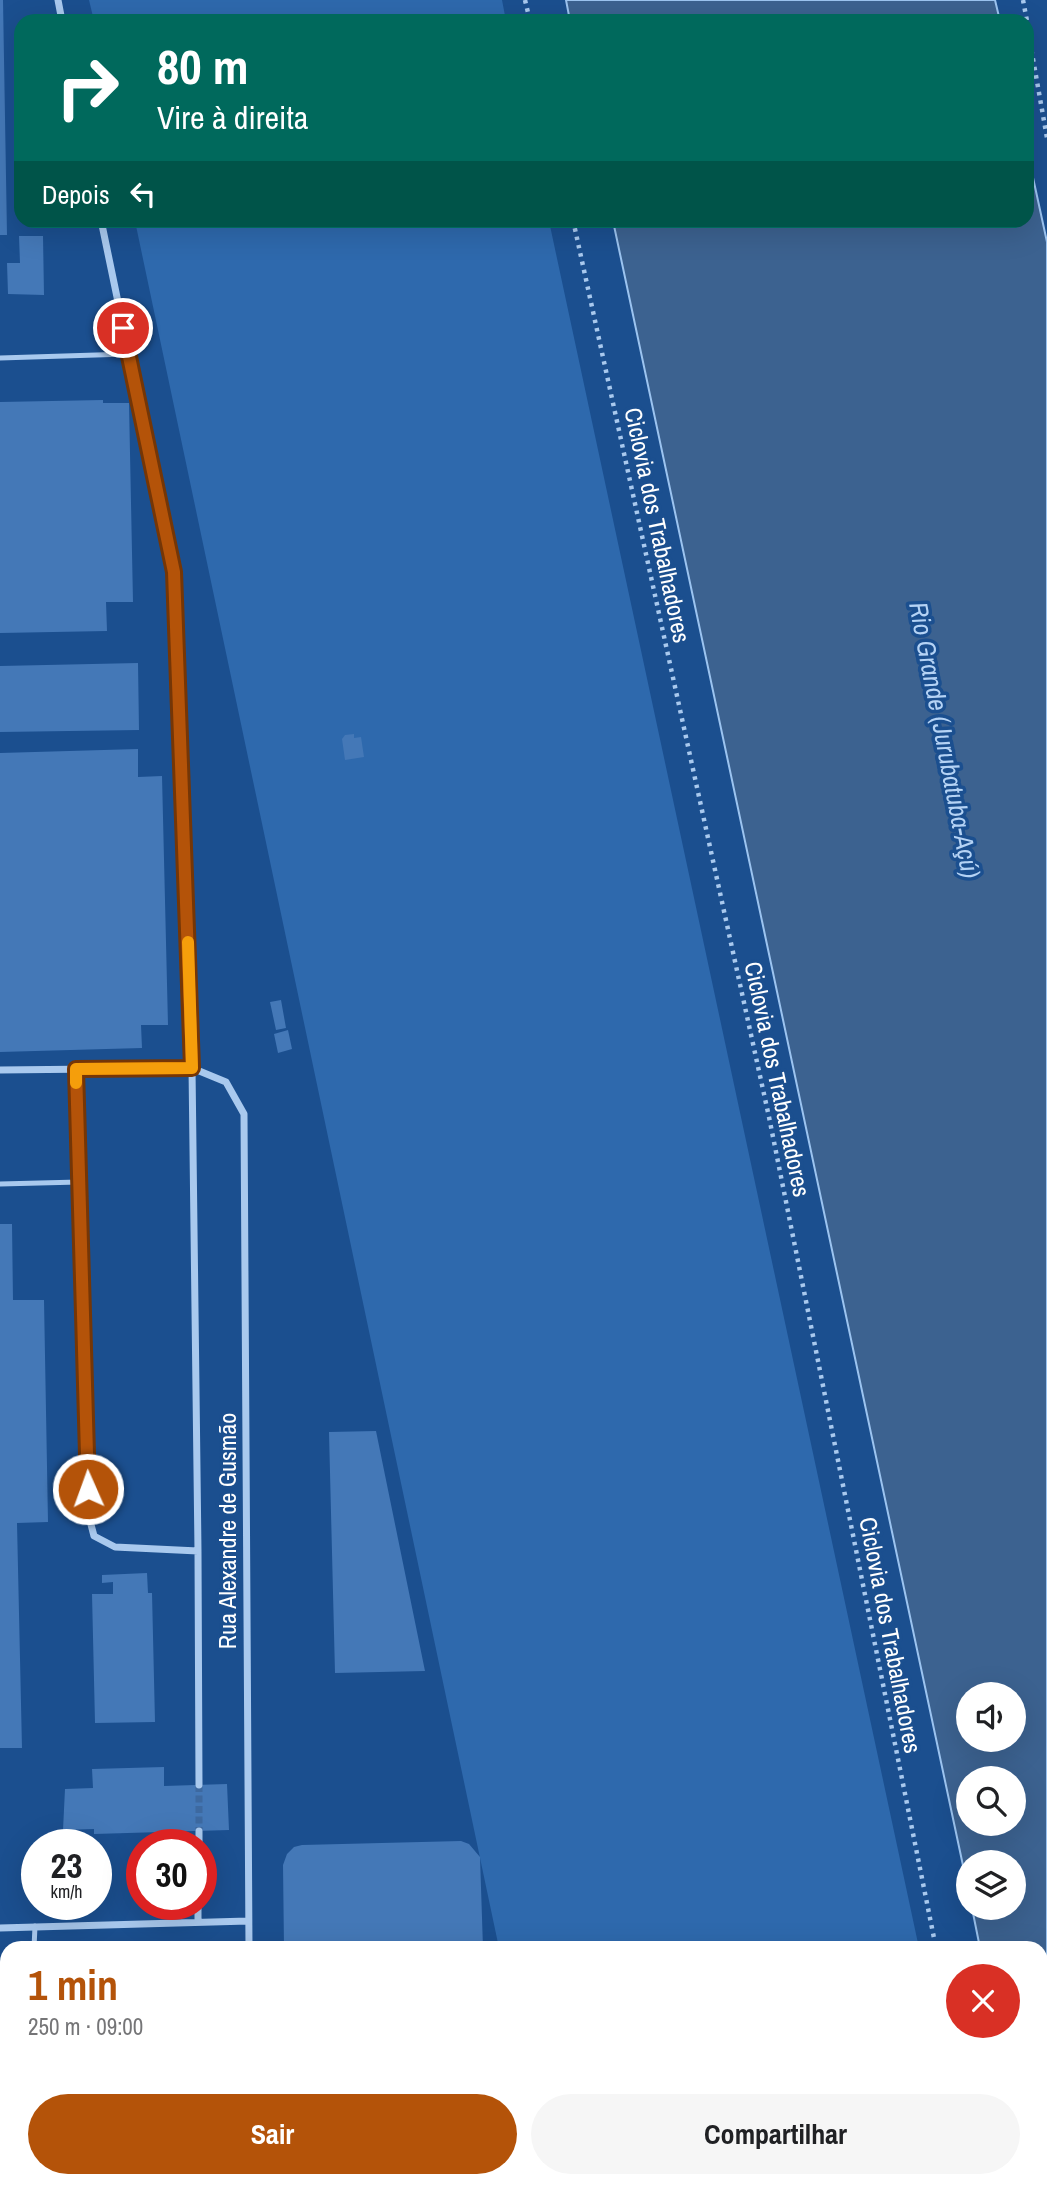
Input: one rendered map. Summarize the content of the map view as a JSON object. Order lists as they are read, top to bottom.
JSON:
{
  "streets": {
    "street": ["Rua Alexandre de Gusmão"],
    "path": ["Ciclovia dos Trabalhadores"]
  },
  "water": ["Rio Grande (Jurubatuba-Açú)"],
  "page": {
    "turn": ["80 m", "Vire à direita"],
    "then": "Depois",
    "speed": "23 km/h",
    "limit": "30",
    "heading": ["1 min", "250 m · 09:00"],
    "buttons": ["Sair", "Compartilhar"]
  }
}
